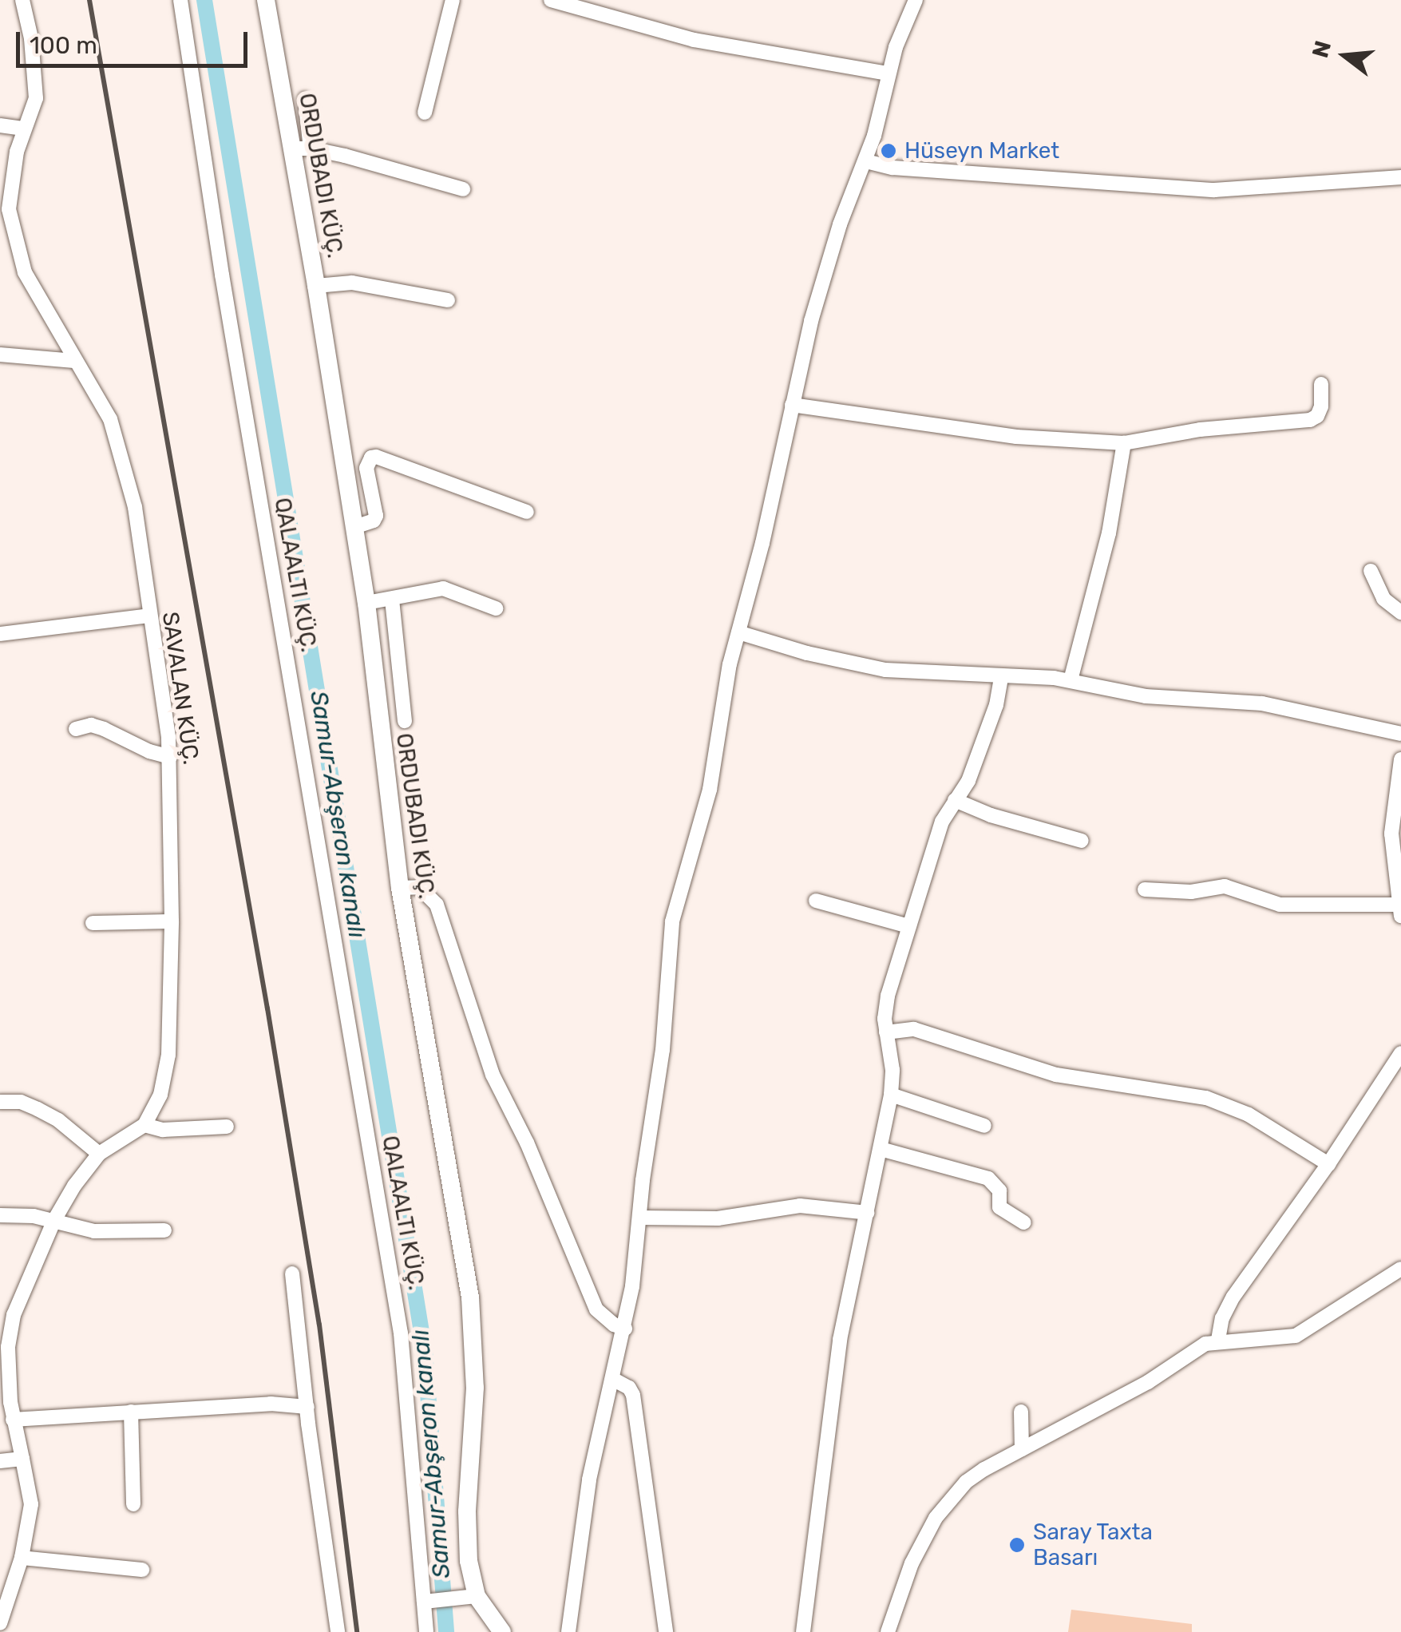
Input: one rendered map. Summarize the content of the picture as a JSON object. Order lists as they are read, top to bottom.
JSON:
{
  "streets": {
    "street": ["ORDUBADI KÜÇ.", "SAVALAN KÜÇ."]
  },
  "water": ["Samur-Abşeron kanalı"],
  "places": ["Hüseyn Market", "Saray Taxta Basarı"],
  "scale_bar": "100 m",
  "north": "left"
}
